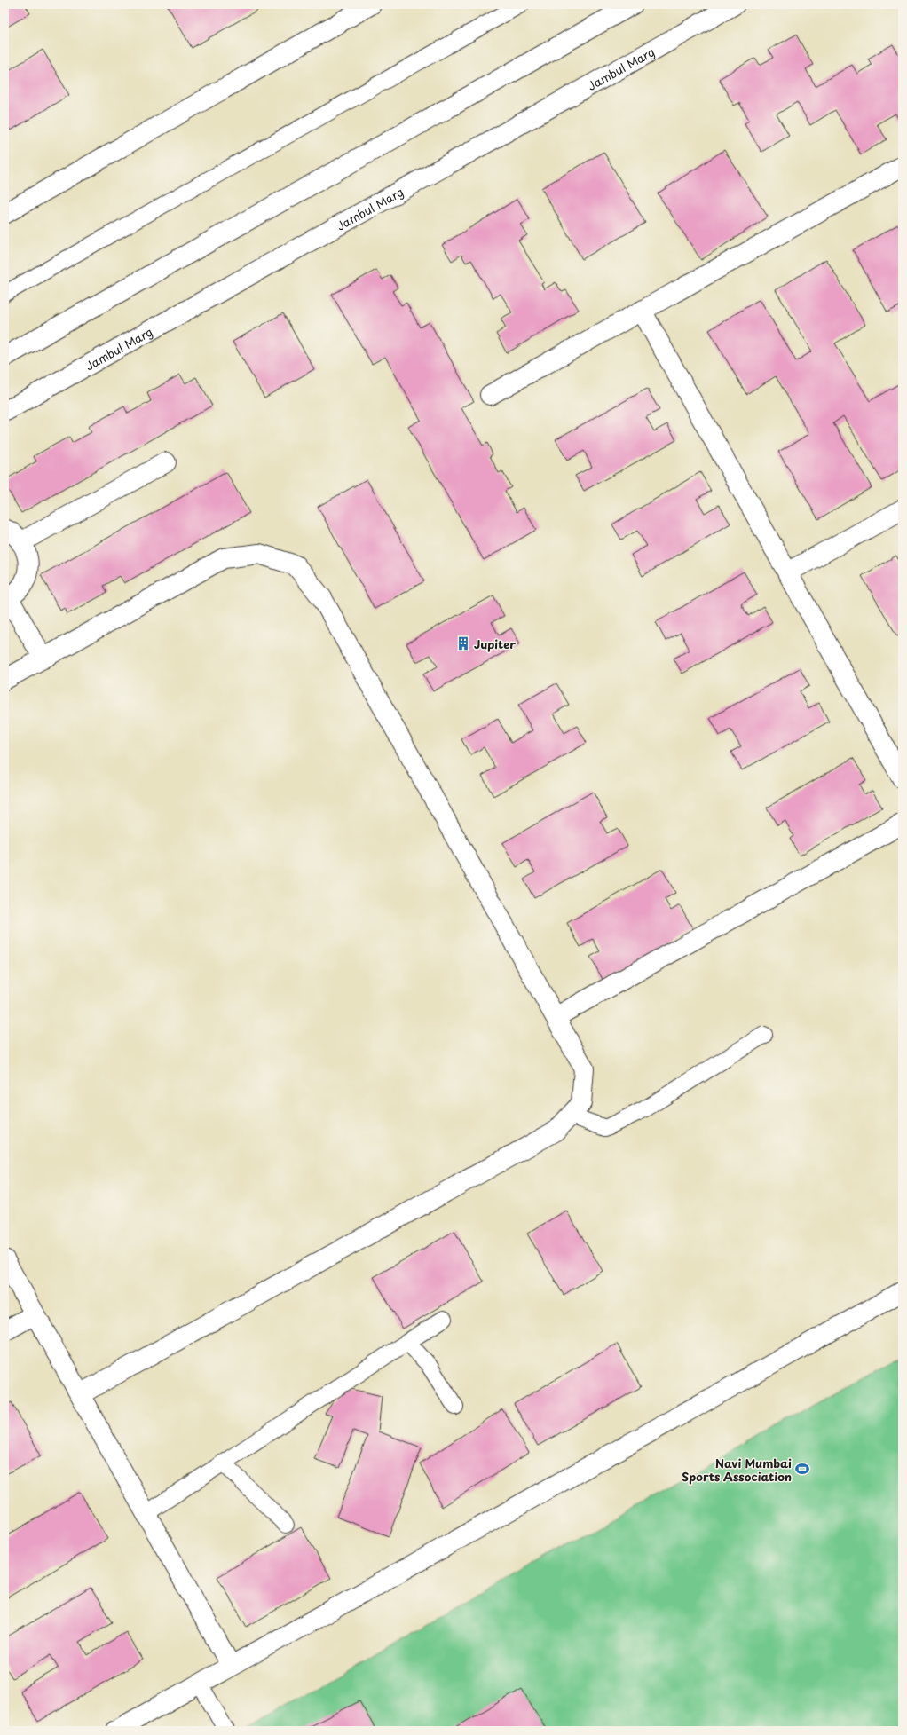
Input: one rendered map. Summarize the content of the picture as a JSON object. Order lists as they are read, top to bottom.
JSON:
{
  "streets": {
    "street": ["Jambul Marg"]
  },
  "places": {
    "building": ["Jupiter"],
    "sports": ["Navi Mumbai Sports Association"]
  }
}
